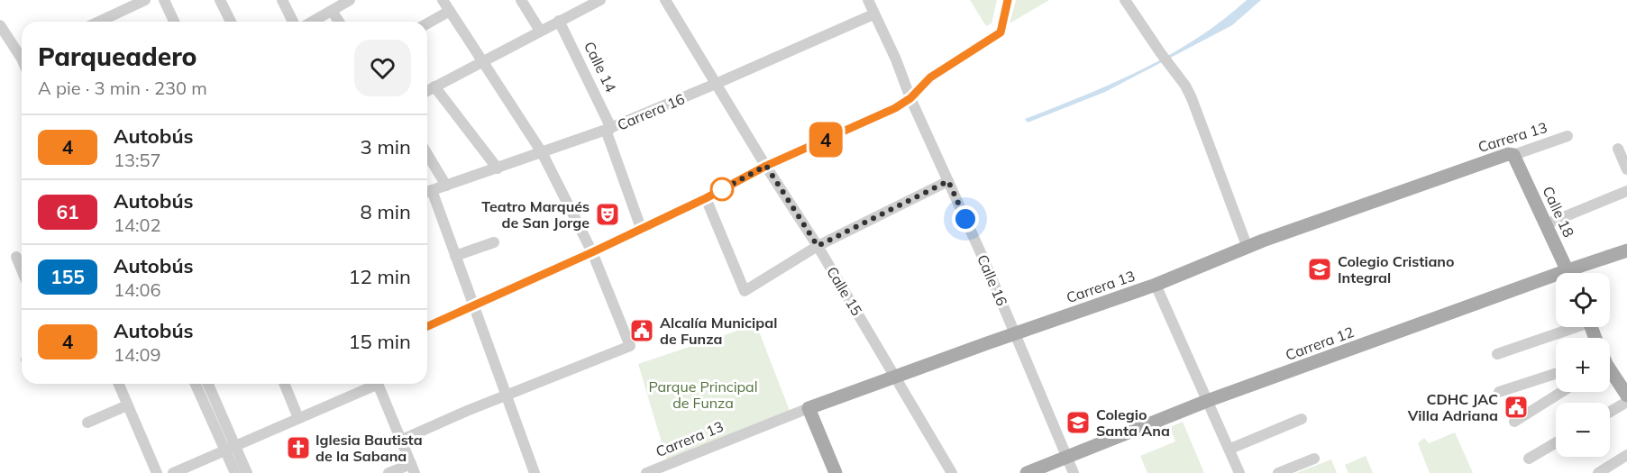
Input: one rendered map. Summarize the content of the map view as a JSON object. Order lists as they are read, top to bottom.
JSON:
{
  "streets": {
    "main road": ["Carrera 13", "Calle 18", "Carrera 12"],
    "street": [
      "Calle 14",
      "Carrera 16",
      "Calle 16",
      "Calle 15"
    ]
  },
  "crossings": [
    ["Calle 14", "Carrera 16"],
    ["Carrera 16", "Calle 16"],
    ["Carrera 16", "Calle 15"],
    ["Carrera 13", "Calle 18"],
    ["Carrera 13", "Calle 16"],
    ["Carrera 13", "Calle 15"],
    ["Calle 16", "Carrera 12"]
  ],
  "parks": ["Parque Principal de Funza"],
  "places": {
    "theatre": ["Teatro Marqués de San Jorge"],
    "school or university": ["Colegio Cristiano Integral", "Colegio Santa Ana"],
    "public building": ["Alcalía Municipal de Funza", "CDHC JAC Villa Adriana"],
    "church": ["Iglesia Bautista de la Sabana"]
  },
  "lines": ["bus line 4"],
  "page": {
    "on_map": "4",
    "heading": ["Parqueadero", "A pie · 3 min · 230 m"],
    "list": [
      {
        "mark": "4",
        "name": "Autobús",
        "note": "13:57",
        "value": "3 min"
      },
      {
        "mark": "61",
        "name": "Autobús",
        "note": "14:02",
        "value": "8 min"
      },
      {
        "mark": "155",
        "name": "Autobús",
        "note": "14:06",
        "value": "12 min"
      },
      {
        "mark": "4",
        "name": "Autobús",
        "note": "14:09",
        "value": "15 min"
      }
    ],
    "map_buttons": ["+", "−"]
  }
}
